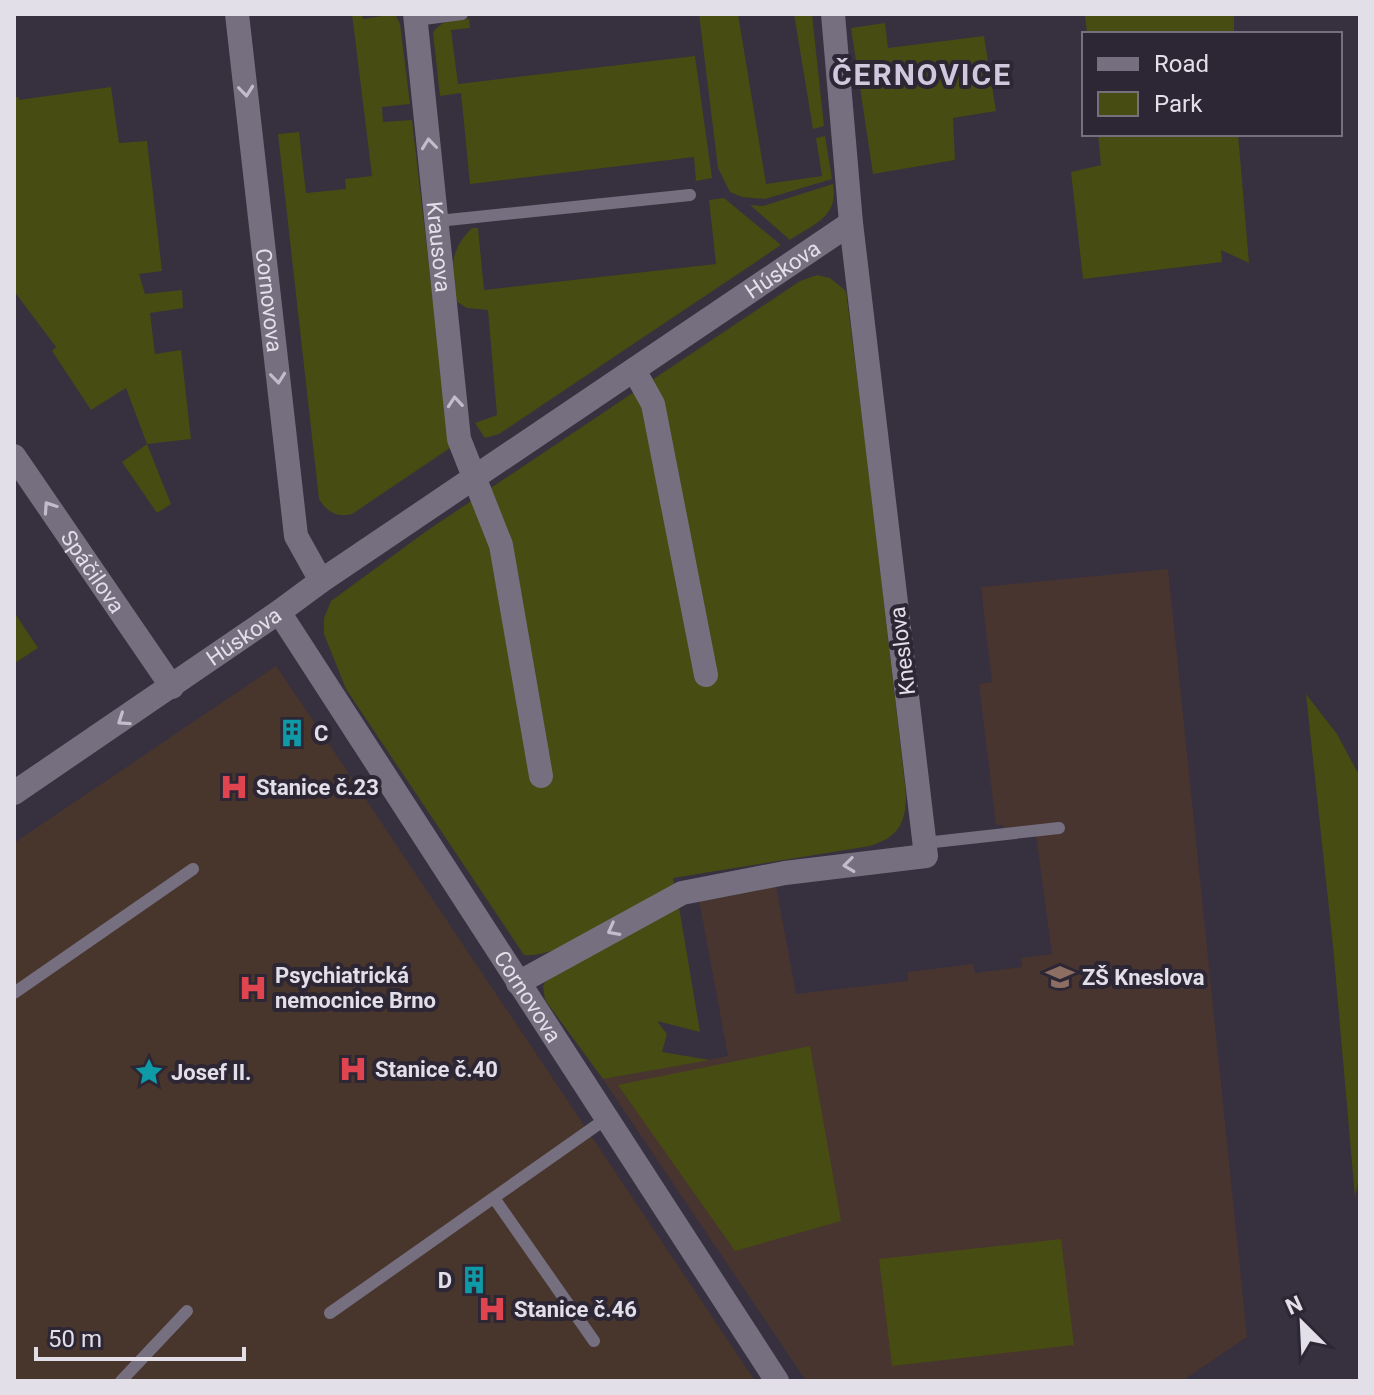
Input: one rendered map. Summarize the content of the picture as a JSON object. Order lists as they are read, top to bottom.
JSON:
{
  "streets": {
    "street": [
      "Krausova",
      "Húskova",
      "Cornovova",
      "Spáčilova",
      "Kneslova"
    ]
  },
  "crossings": [
    ["Krausova", "Húskova"],
    ["Húskova", "Cornovova"],
    ["Húskova", "Spáčilova"],
    ["Húskova", "Kneslova"]
  ],
  "one_way": ["Krausova", "Cornovova", "Spáčilova"],
  "districts": ["ČERNOVICE"],
  "places": {
    "building": ["C", "D"],
    "hospital": [
      "Stanice č.23",
      "Psychiatrická nemocnice Brno",
      "Stanice č.40",
      "Stanice č.46"
    ],
    "school or university": ["ZŠ Kneslova"],
    "place": ["Josef II."]
  },
  "legend": ["Road", "Park"],
  "scale_bar": "50 m",
  "north": "top left"
}
